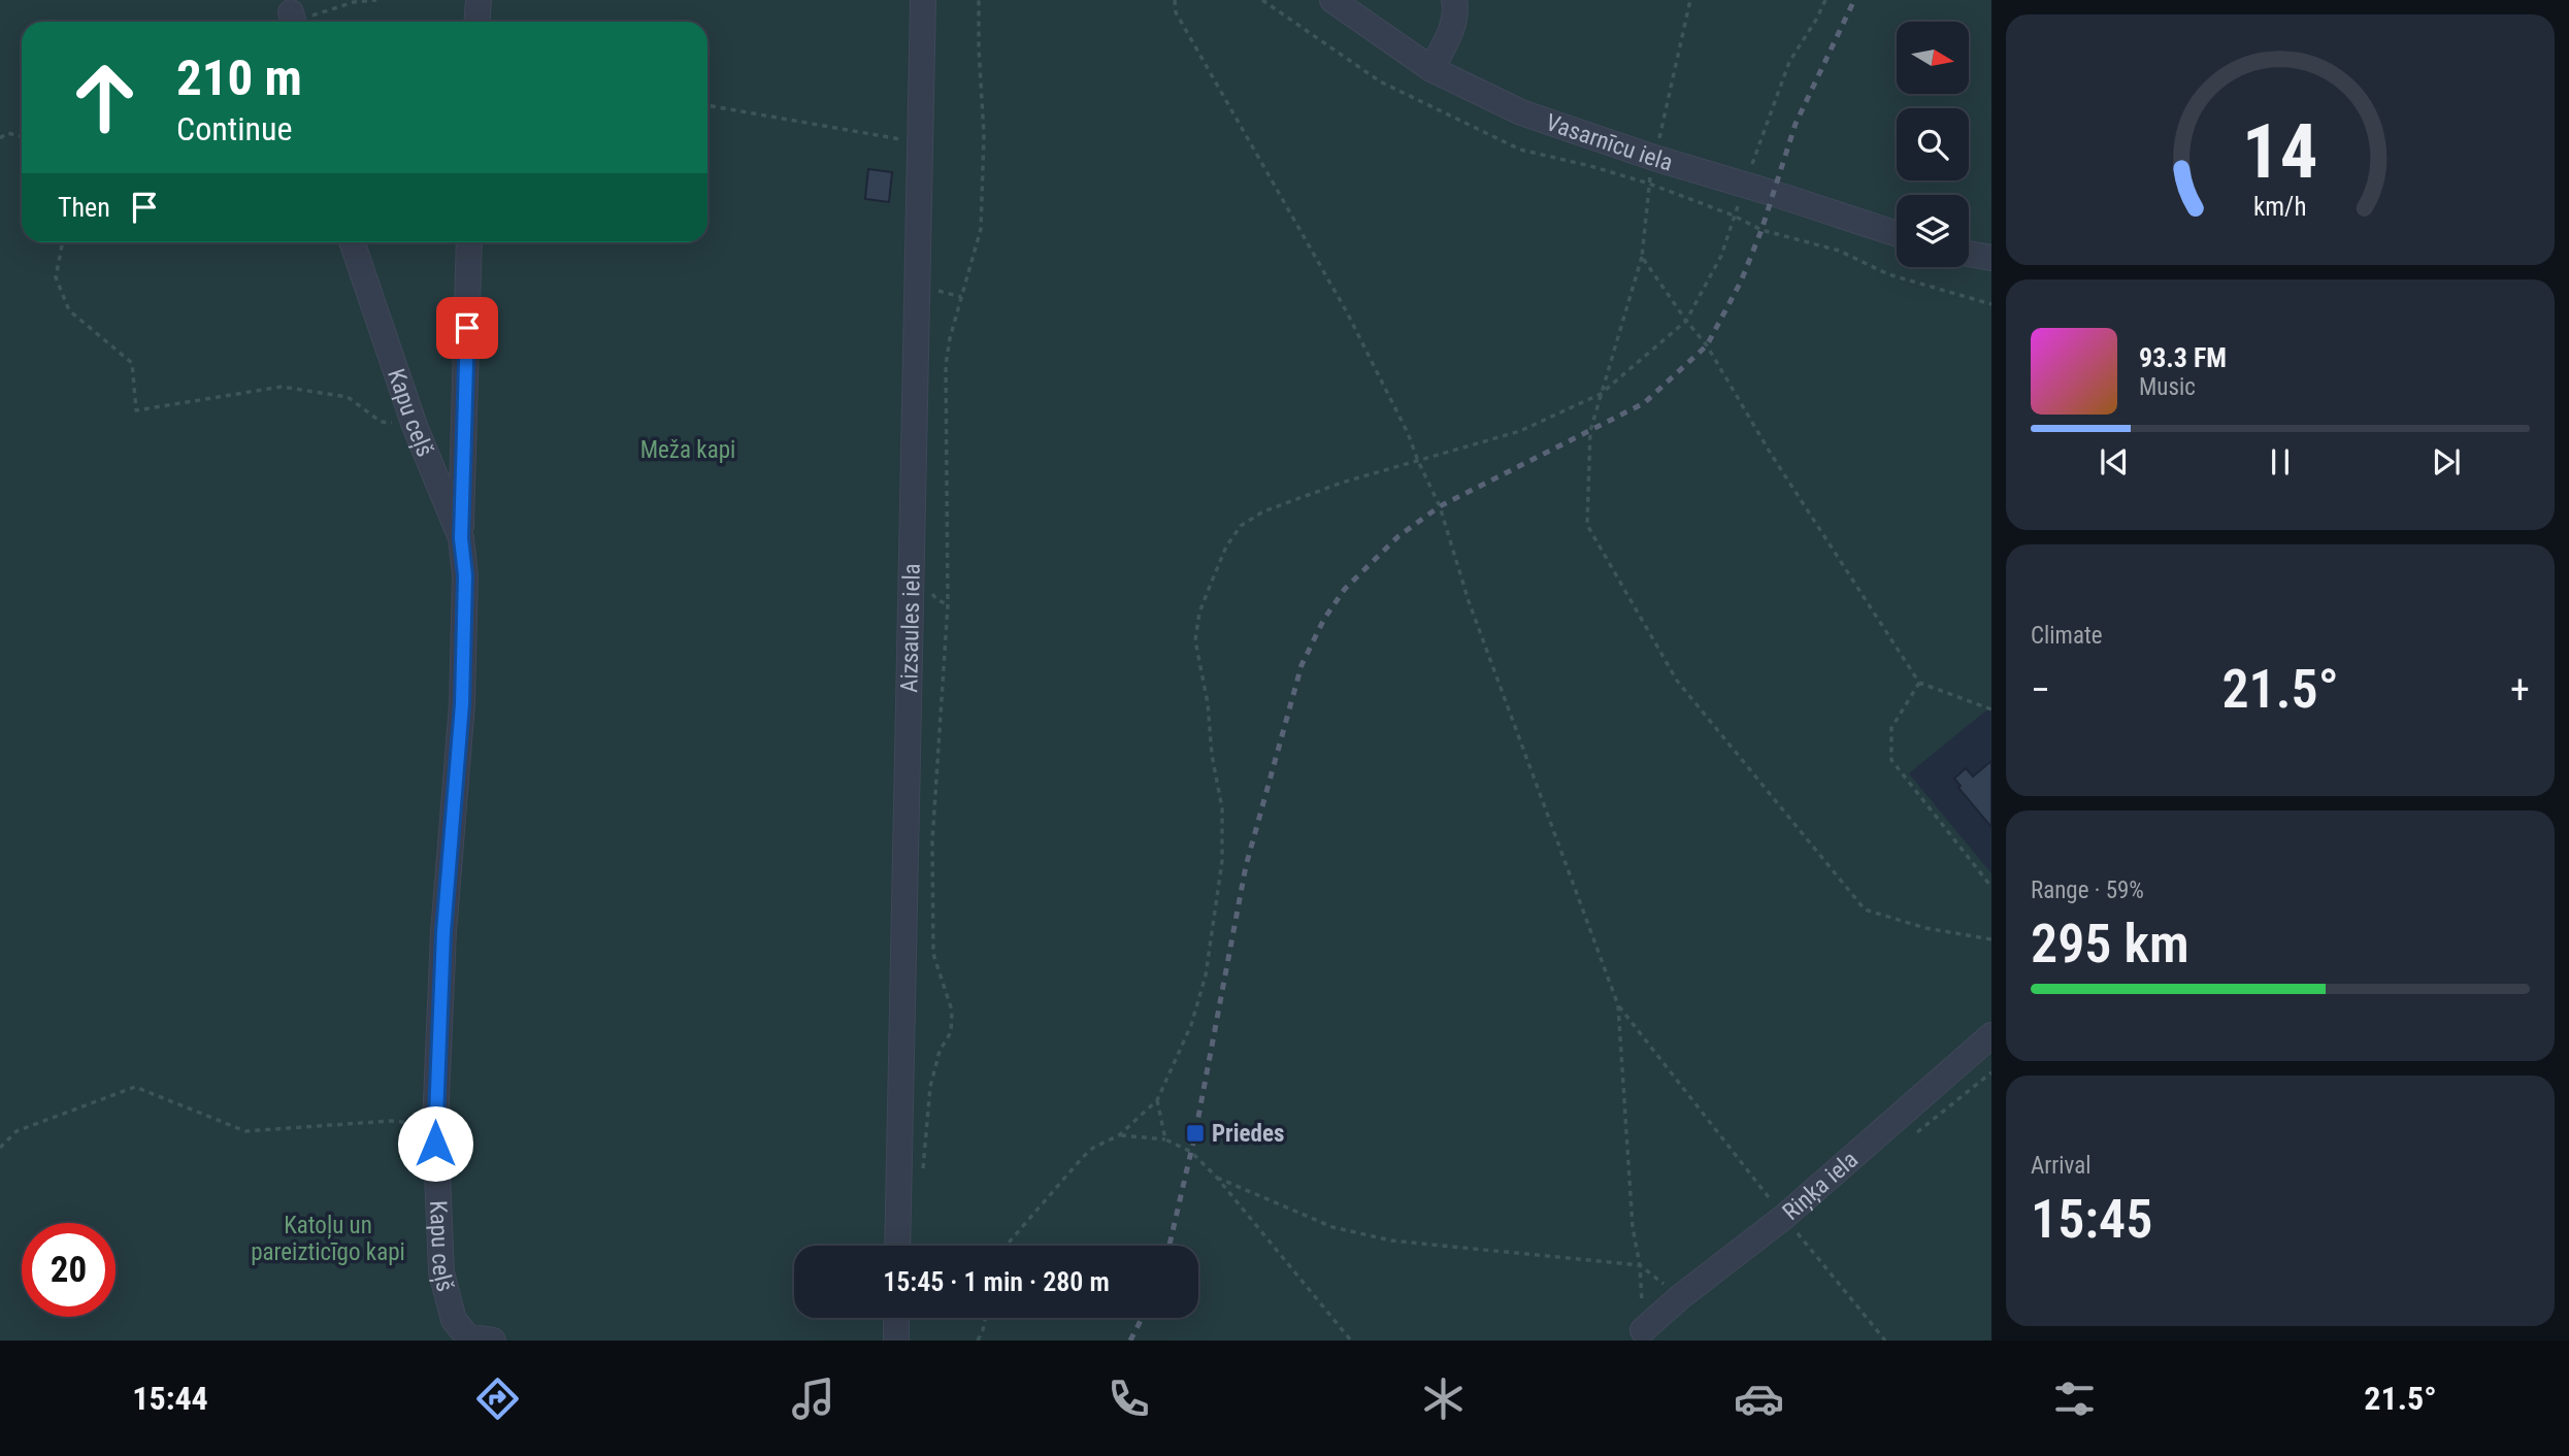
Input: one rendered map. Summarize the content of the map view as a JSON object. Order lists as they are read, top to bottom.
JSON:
{
  "streets": {
    "street": [
      "Vasarnīcu iela",
      "Kapu ceļš",
      "Aizsaules iela",
      "Riņķa iela"
    ]
  },
  "parks": ["Meža kapi", "Katoļu un pareizticīgo kapi"],
  "places": {
    "transit": ["Priedes"]
  },
  "north": "right",
  "page": {
    "turn": ["210 m", "Continue"],
    "then": "Then",
    "song": ["93.3 FM", "Music"],
    "tile": [
      "Climate",
      ["Range · 59%", "295 km"],
      ["Arrival", "15:45"]
    ],
    "heat": ["−", "21.5°", "+"],
    "limit": "20",
    "trip": "15:45 · 1 min · 280 m",
    "tabs": ["15:44", "21.5°"],
    "gauge": ["14", "km/h"]
  }
}
